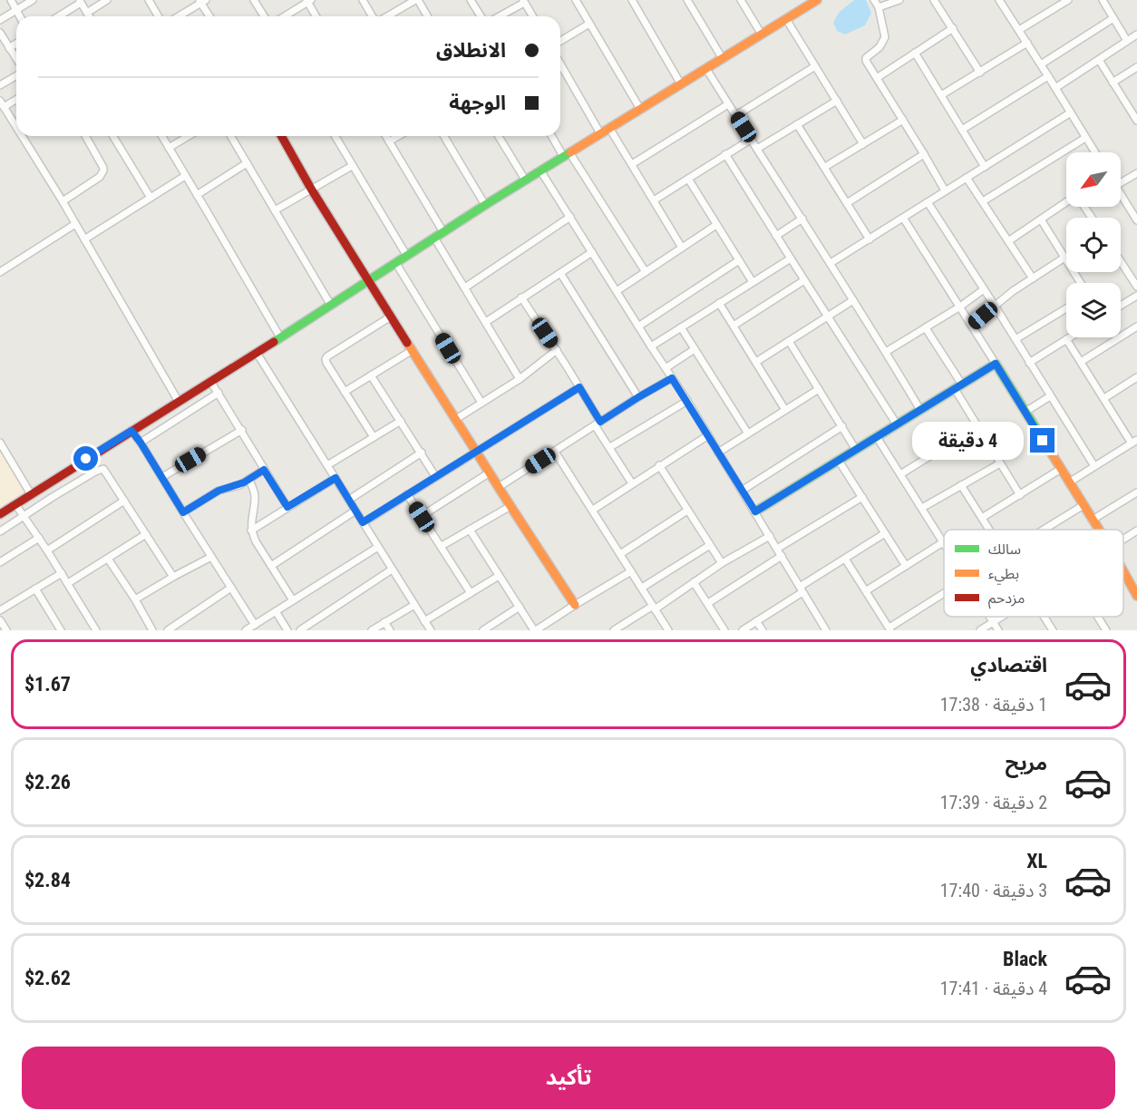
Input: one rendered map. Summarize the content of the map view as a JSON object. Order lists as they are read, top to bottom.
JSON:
{
  "legend": ["سالك", "بطيء", "مزدحم"],
  "north": "bottom left",
  "page": {
    "banner": ["الانطلاق", "الوجهة"],
    "bubble": "4 دقيقة",
    "list": [
      {
        "name": "اقتصادي",
        "note": "1 دقيقة · 17:38",
        "value": "$1.67"
      },
      {
        "name": "مريح",
        "note": "2 دقيقة · 17:39",
        "value": "$2.26"
      },
      {
        "name": "XL",
        "note": "3 دقيقة · 17:40",
        "value": "$2.84"
      },
      {
        "name": "Black",
        "note": "4 دقيقة · 17:41",
        "value": "$2.62"
      }
    ],
    "buttons": "تأكيد"
  }
}
